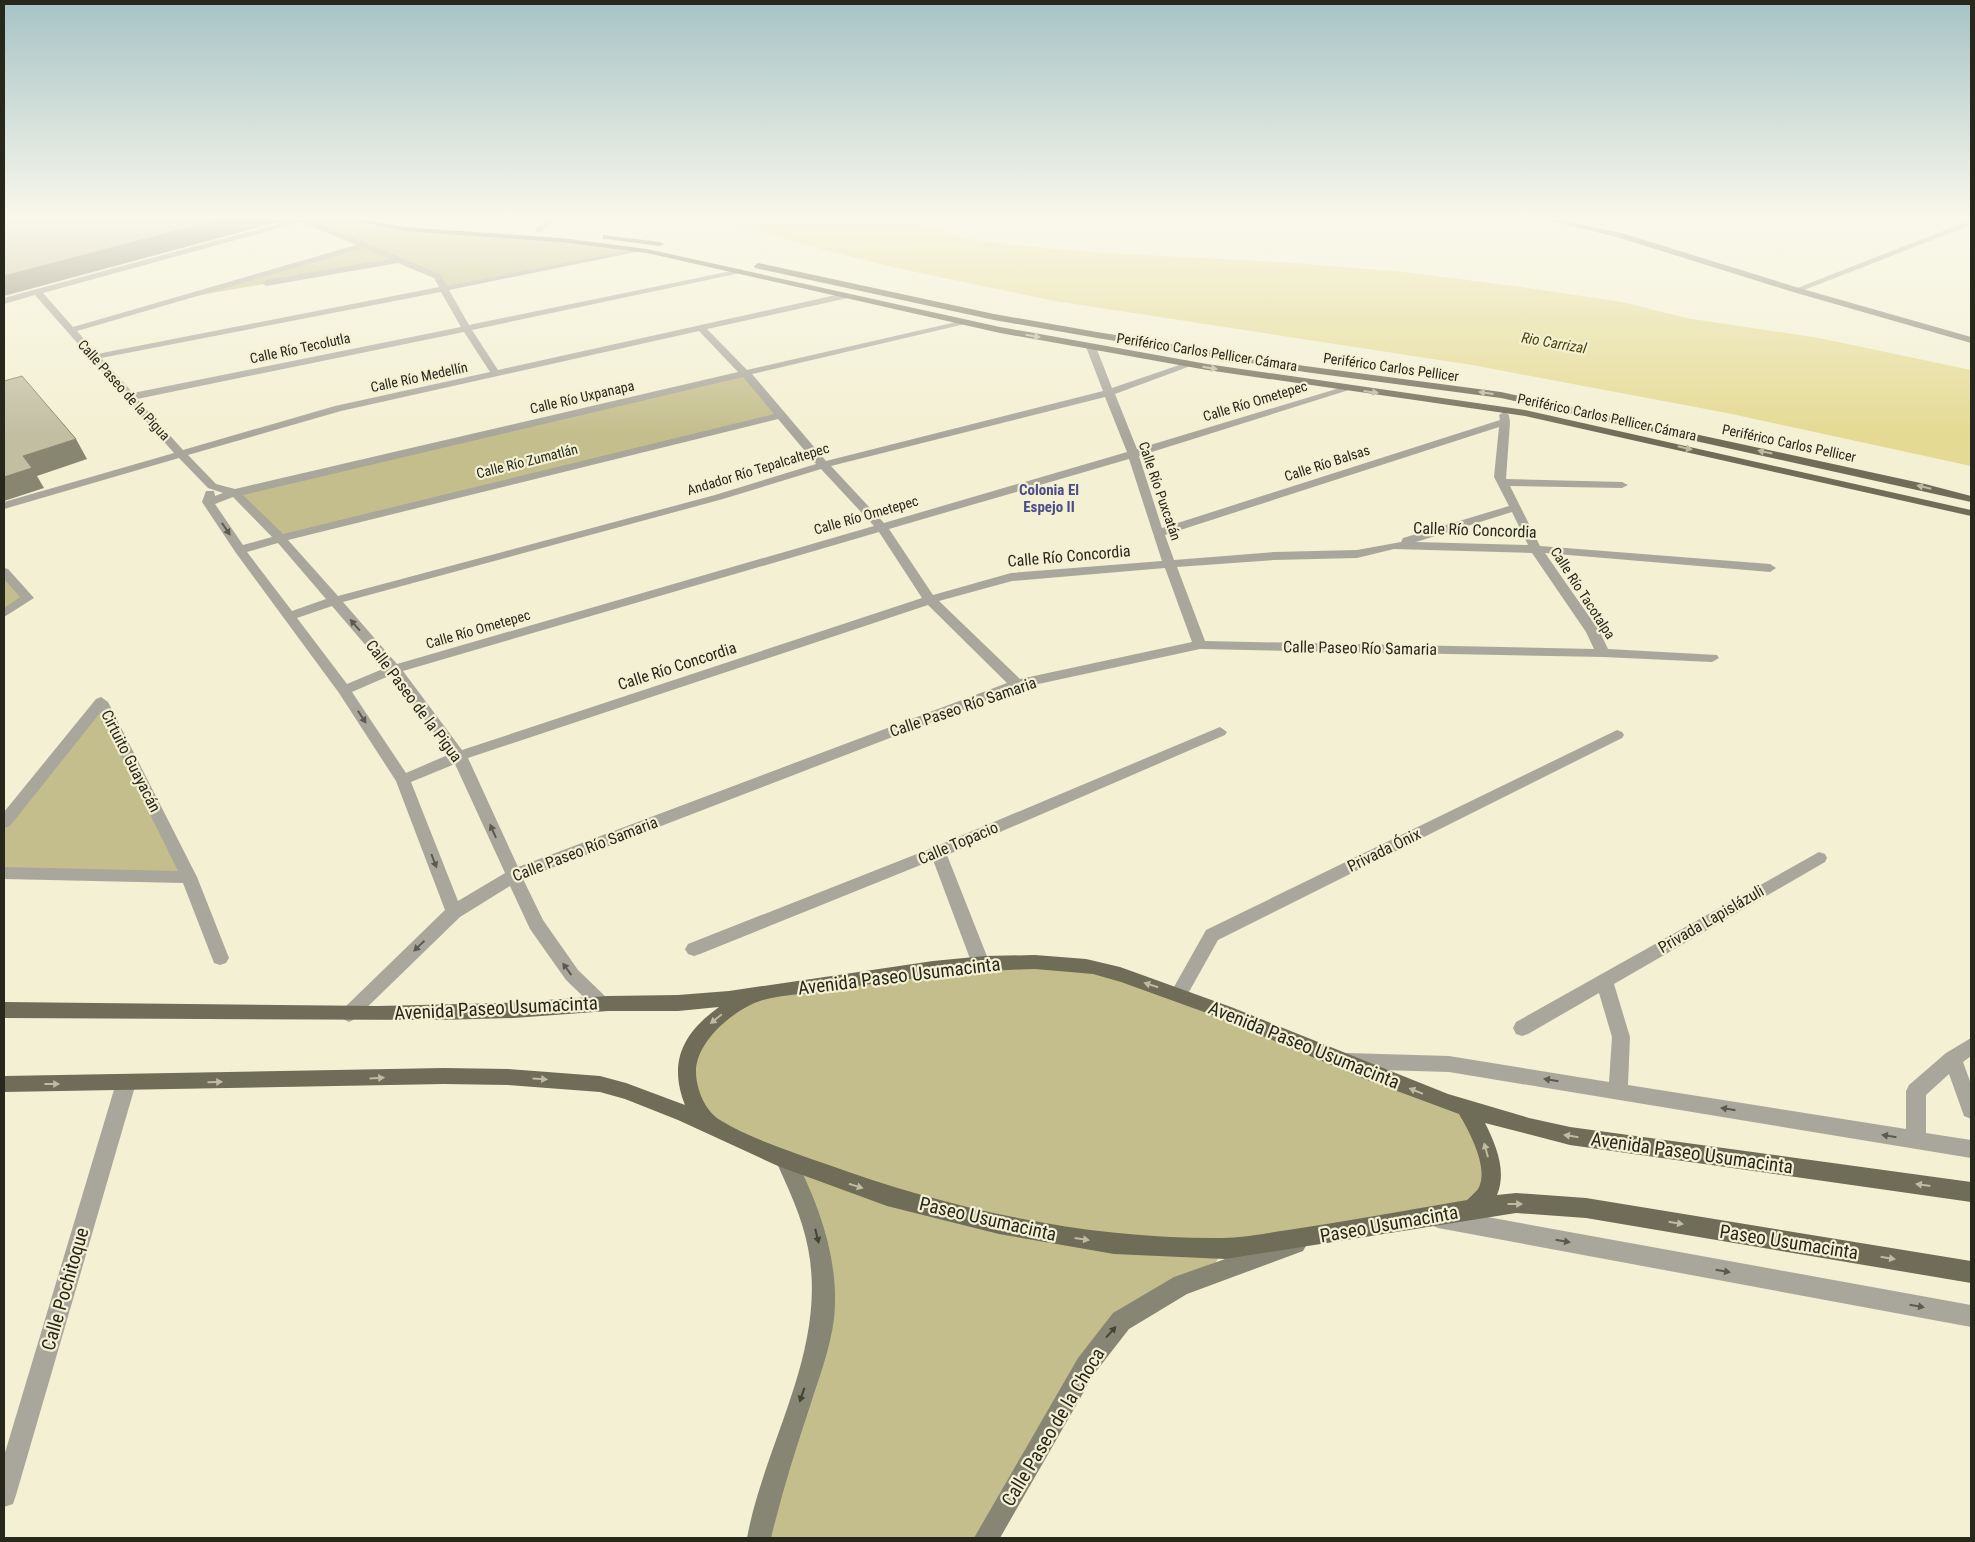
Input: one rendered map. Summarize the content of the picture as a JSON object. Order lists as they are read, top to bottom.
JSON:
{
  "streets": {
    "main road": [
      "Periférico Carlos Pellicer Cámara",
      "Periférico Carlos Pellicer",
      "Avenida Paseo Usumacinta",
      "Paseo Usumacinta",
      "Calle Paseo de la Choca"
    ],
    "street": [
      "Calle Río Tecolutla",
      "Calle Río Medellín",
      "Calle Paseo de la Pigua",
      "Calle Río Uxpanapa",
      "Calle Río Ometepec",
      "Calle Río Zumatlán",
      "Calle Río Balsas",
      "Andador Río Tepalcaltepec",
      "Calle Río Puxcatán",
      "Calle Río Concordia",
      "Calle Río Tacotalpa",
      "Calle Paseo Río Samaria",
      "Cirtuito Guayacán",
      "Calle Topacio",
      "Privada Ónix",
      "Privada Lapislázuli",
      "Calle Pochitoque"
    ]
  },
  "crossings": [
    ["Calle Río Tecolutla", "Calle Paseo de la Pigua"],
    ["Periférico Carlos Pellicer Cámara", "Periférico Carlos Pellicer"],
    ["Periférico Carlos Pellicer Cámara", "Calle Río Medellín"],
    ["Periférico Carlos Pellicer Cámara", "Calle Río Uxpanapa"],
    ["Periférico Carlos Pellicer Cámara", "Calle Río Ometepec"],
    ["Periférico Carlos Pellicer Cámara", "Andador Río Tepalcaltepec"],
    ["Periférico Carlos Pellicer Cámara", "Calle Río Puxcatán"],
    ["Periférico Carlos Pellicer Cámara", "Calle Río Tacotalpa"],
    ["Calle Río Medellín", "Calle Paseo de la Pigua"],
    ["Calle Paseo de la Pigua", "Calle Río Uxpanapa"],
    ["Calle Paseo de la Pigua", "Calle Río Ometepec"],
    ["Calle Paseo de la Pigua", "Calle Río Zumatlán"],
    ["Calle Paseo de la Pigua", "Andador Río Tepalcaltepec"],
    ["Calle Paseo de la Pigua", "Calle Río Concordia"],
    ["Calle Paseo de la Pigua", "Calle Paseo Río Samaria"],
    ["Calle Paseo de la Pigua", "Avenida Paseo Usumacinta"],
    ["Calle Río Ometepec", "Calle Río Puxcatán"],
    ["Calle Río Balsas", "Calle Río Puxcatán"],
    ["Calle Río Balsas", "Calle Río Tacotalpa"],
    ["Andador Río Tepalcaltepec", "Calle Río Puxcatán"],
    ["Calle Río Puxcatán", "Calle Río Concordia"],
    ["Calle Río Puxcatán", "Calle Paseo Río Samaria"],
    ["Calle Río Concordia", "Calle Río Tacotalpa"],
    ["Calle Río Tacotalpa", "Calle Paseo Río Samaria"],
    ["Calle Paseo Río Samaria", "Avenida Paseo Usumacinta"],
    ["Privada Ónix", "Avenida Paseo Usumacinta"],
    ["Paseo Usumacinta", "Calle Paseo de la Choca"]
  ],
  "one_way": [
    "Periférico Carlos Pellicer Cámara",
    "Periférico Carlos Pellicer",
    "Avenida Paseo Usumacinta",
    "Paseo Usumacinta",
    "Calle Paseo de la Choca"
  ],
  "districts": ["Colonia El Espejo II"],
  "water": ["Rio Carrizal"]
}
